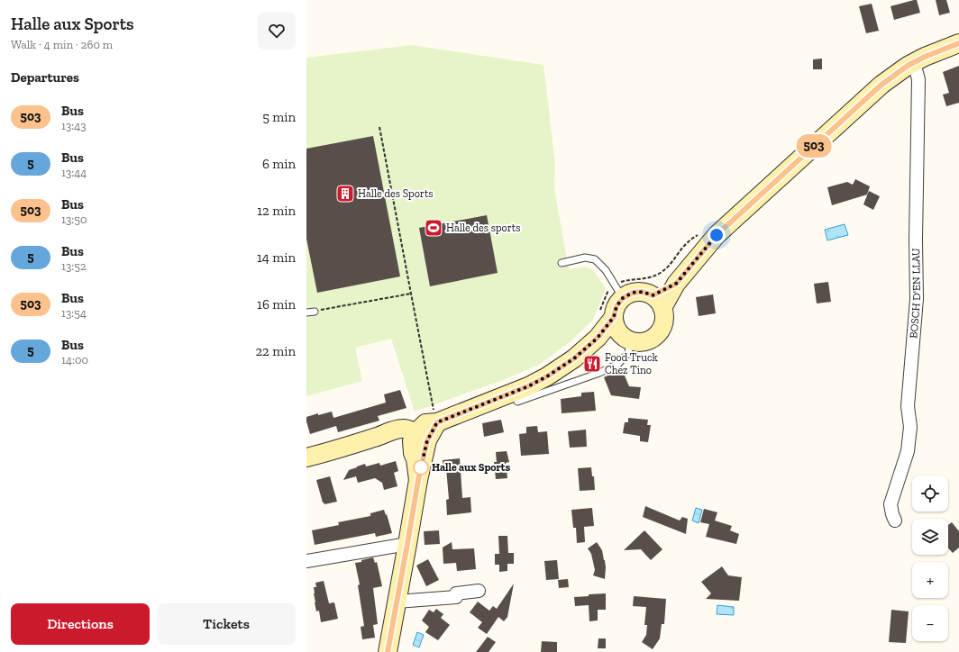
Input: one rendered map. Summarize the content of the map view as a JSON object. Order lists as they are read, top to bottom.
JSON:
{
  "streets": {
    "street": ["BOSCH D'EN LLAU"]
  },
  "places": {
    "building": ["Halle des Sports"],
    "sports": ["Halle des sports"],
    "restaurant": ["Food Truck Chez Tino"],
    "other": ["Halle aux Sports"]
  },
  "lines": ["bus line 503"],
  "page": {
    "heading": [
      ["Halle aux Sports", "Walk · 4 min · 260 m"],
      "Departures"
    ],
    "on_map": "503",
    "list": [
      {
        "mark": "503",
        "name": "Bus",
        "note": "13:43",
        "value": "5 min"
      },
      {
        "mark": "5",
        "name": "Bus",
        "note": "13:44",
        "value": "6 min"
      },
      {
        "mark": "503",
        "name": "Bus",
        "note": "13:50",
        "value": "12 min"
      },
      {
        "mark": "5",
        "name": "Bus",
        "note": "13:52",
        "value": "14 min"
      },
      {
        "mark": "503",
        "name": "Bus",
        "note": "13:54",
        "value": "16 min"
      },
      {
        "mark": "5",
        "name": "Bus",
        "note": "14:00",
        "value": "22 min"
      }
    ],
    "map_buttons": ["+", "−"],
    "buttons": ["Directions", "Tickets"]
  }
}
